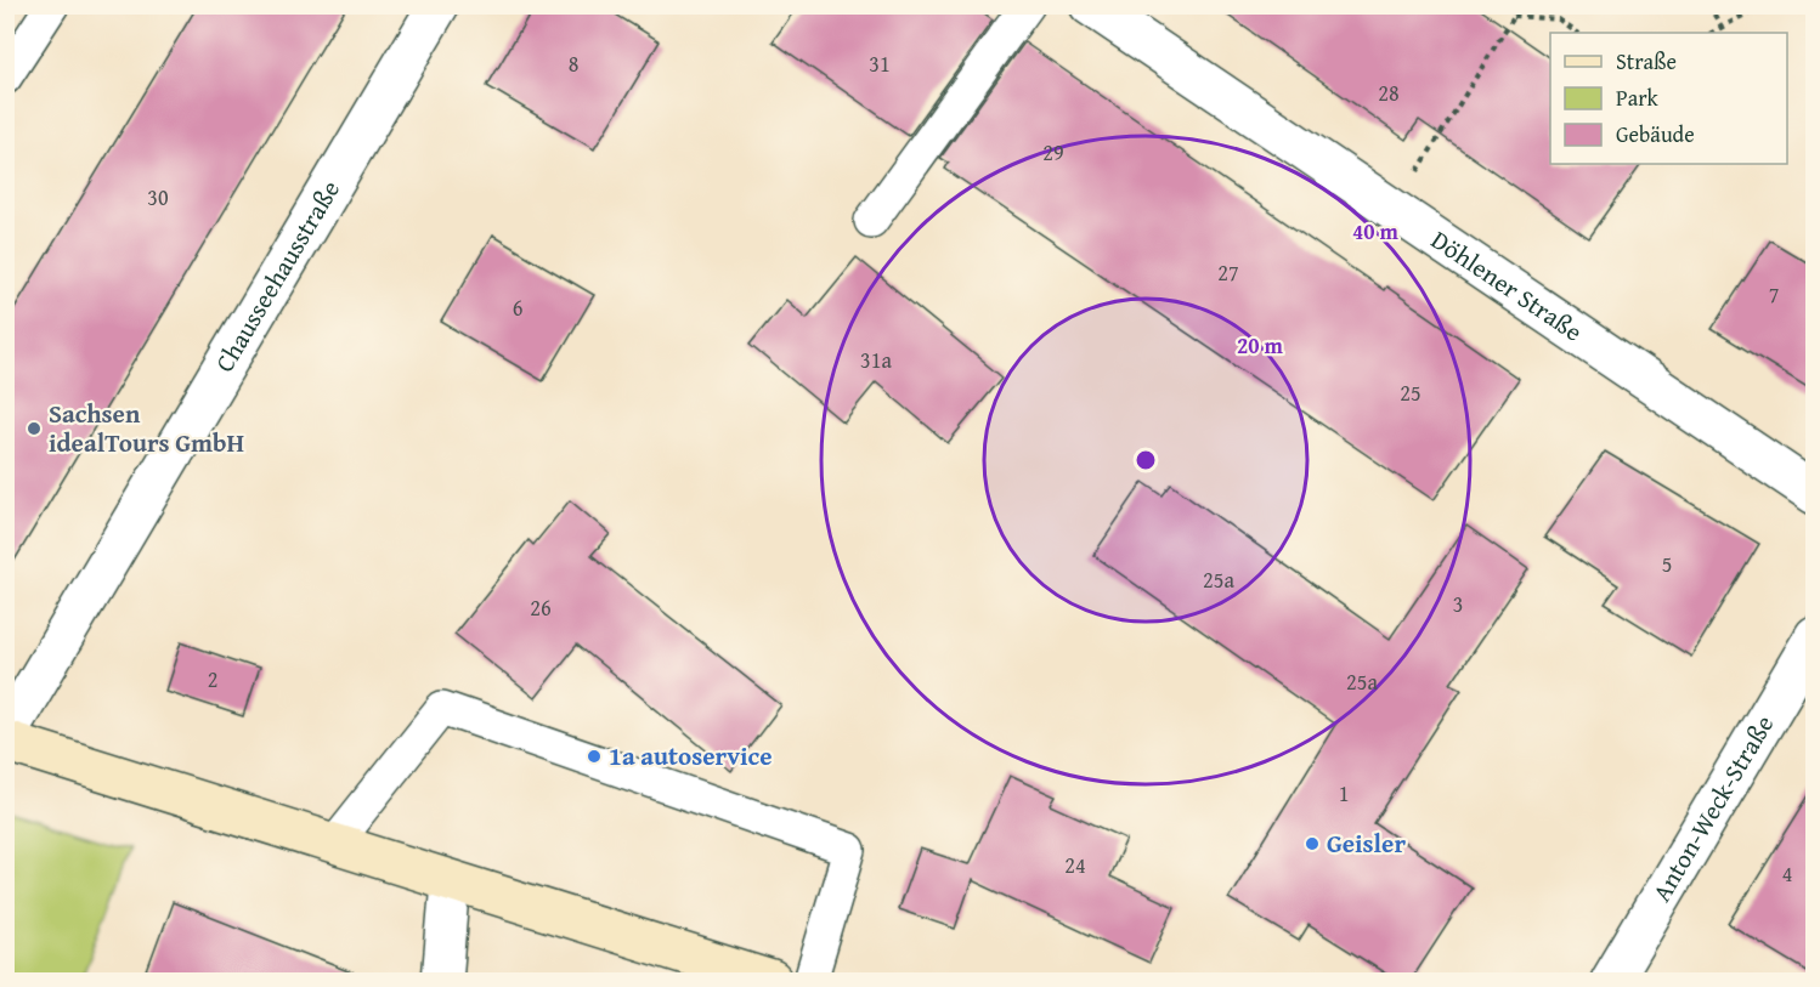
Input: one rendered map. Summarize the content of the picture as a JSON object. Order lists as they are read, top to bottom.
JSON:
{
  "streets": {
    "street": ["Chausseehausstraße", "Döhlener Straße", "Anton-Weck-Straße"]
  },
  "places": ["Sachsen idealTours GmbH", "1a autoservice", "Geisler"],
  "house_numbers": [
    "8",
    "31",
    "28",
    "29",
    "30",
    "27",
    "7",
    "6",
    "31a",
    "25",
    "5",
    "25a",
    "3",
    "26",
    "2",
    "25a",
    "1",
    "24",
    "4"
  ],
  "legend": ["Straße", "Park", "Gebäude"],
  "rings": ["40 m", "20 m"]
}
